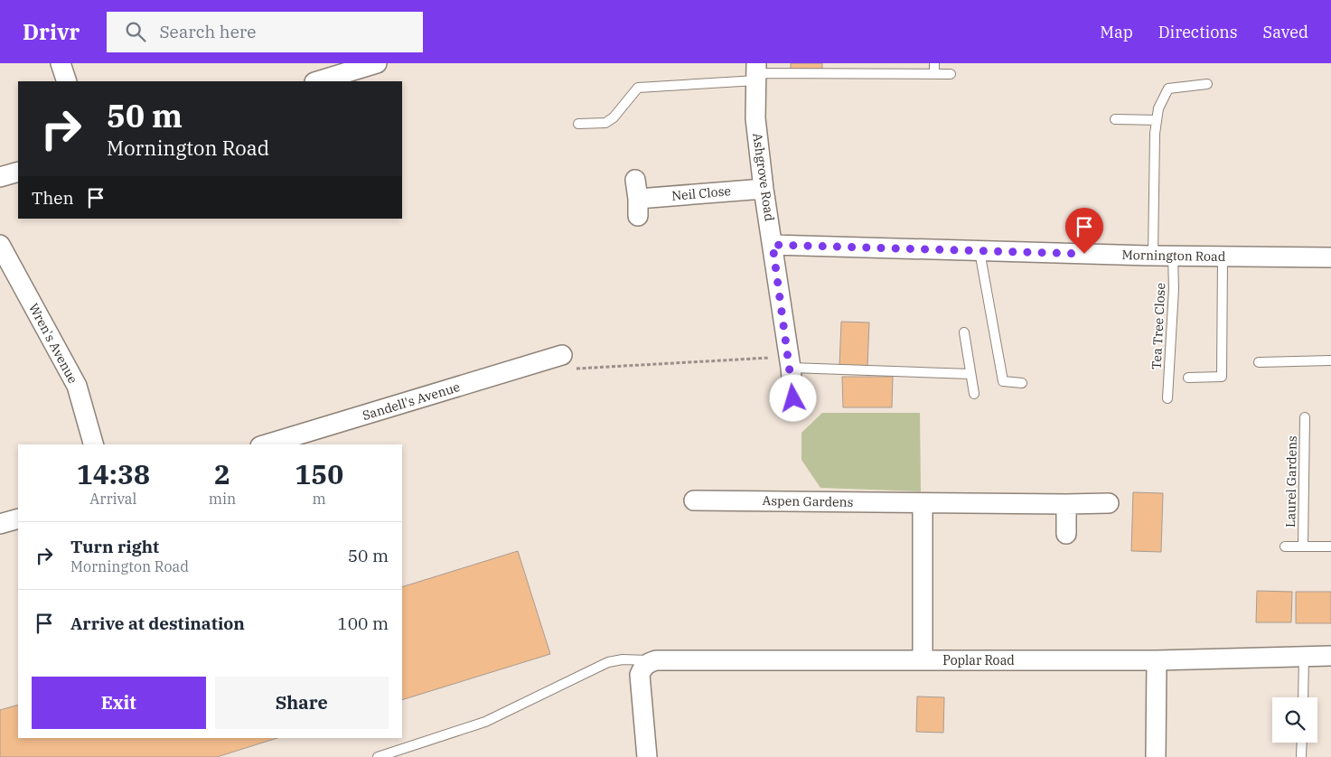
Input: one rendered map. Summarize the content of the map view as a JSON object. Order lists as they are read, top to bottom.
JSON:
{
  "streets": {
    "street": [
      "Ashgrove Road",
      "Neil Close",
      "Mornington Road",
      "Wren's Avenue",
      "Sandell's Avenue",
      "Aspen Gardens",
      "Poplar Road"
    ],
    "lane": ["Tea Tree Close", "Laurel Gardens"]
  },
  "crossings": [
    ["Ashgrove Road", "Neil Close"],
    ["Ashgrove Road", "Mornington Road"],
    ["Mornington Road", "Tea Tree Close"]
  ],
  "page": {
    "header": "Drivr",
    "search": "Search here",
    "nav": ["Map", "Directions", "Saved"],
    "turn": ["50 m", "Mornington Road"],
    "then": "Then",
    "eta": [
      "14:38",
      "Arrival",
      "2",
      "min",
      "150",
      "m"
    ],
    "list": [
      {
        "name": "Turn right",
        "note": "Mornington Road",
        "value": "50 m"
      },
      {
        "name": "Arrive at destination",
        "value": "100 m"
      }
    ],
    "buttons": ["Exit", "Share"]
  }
}
